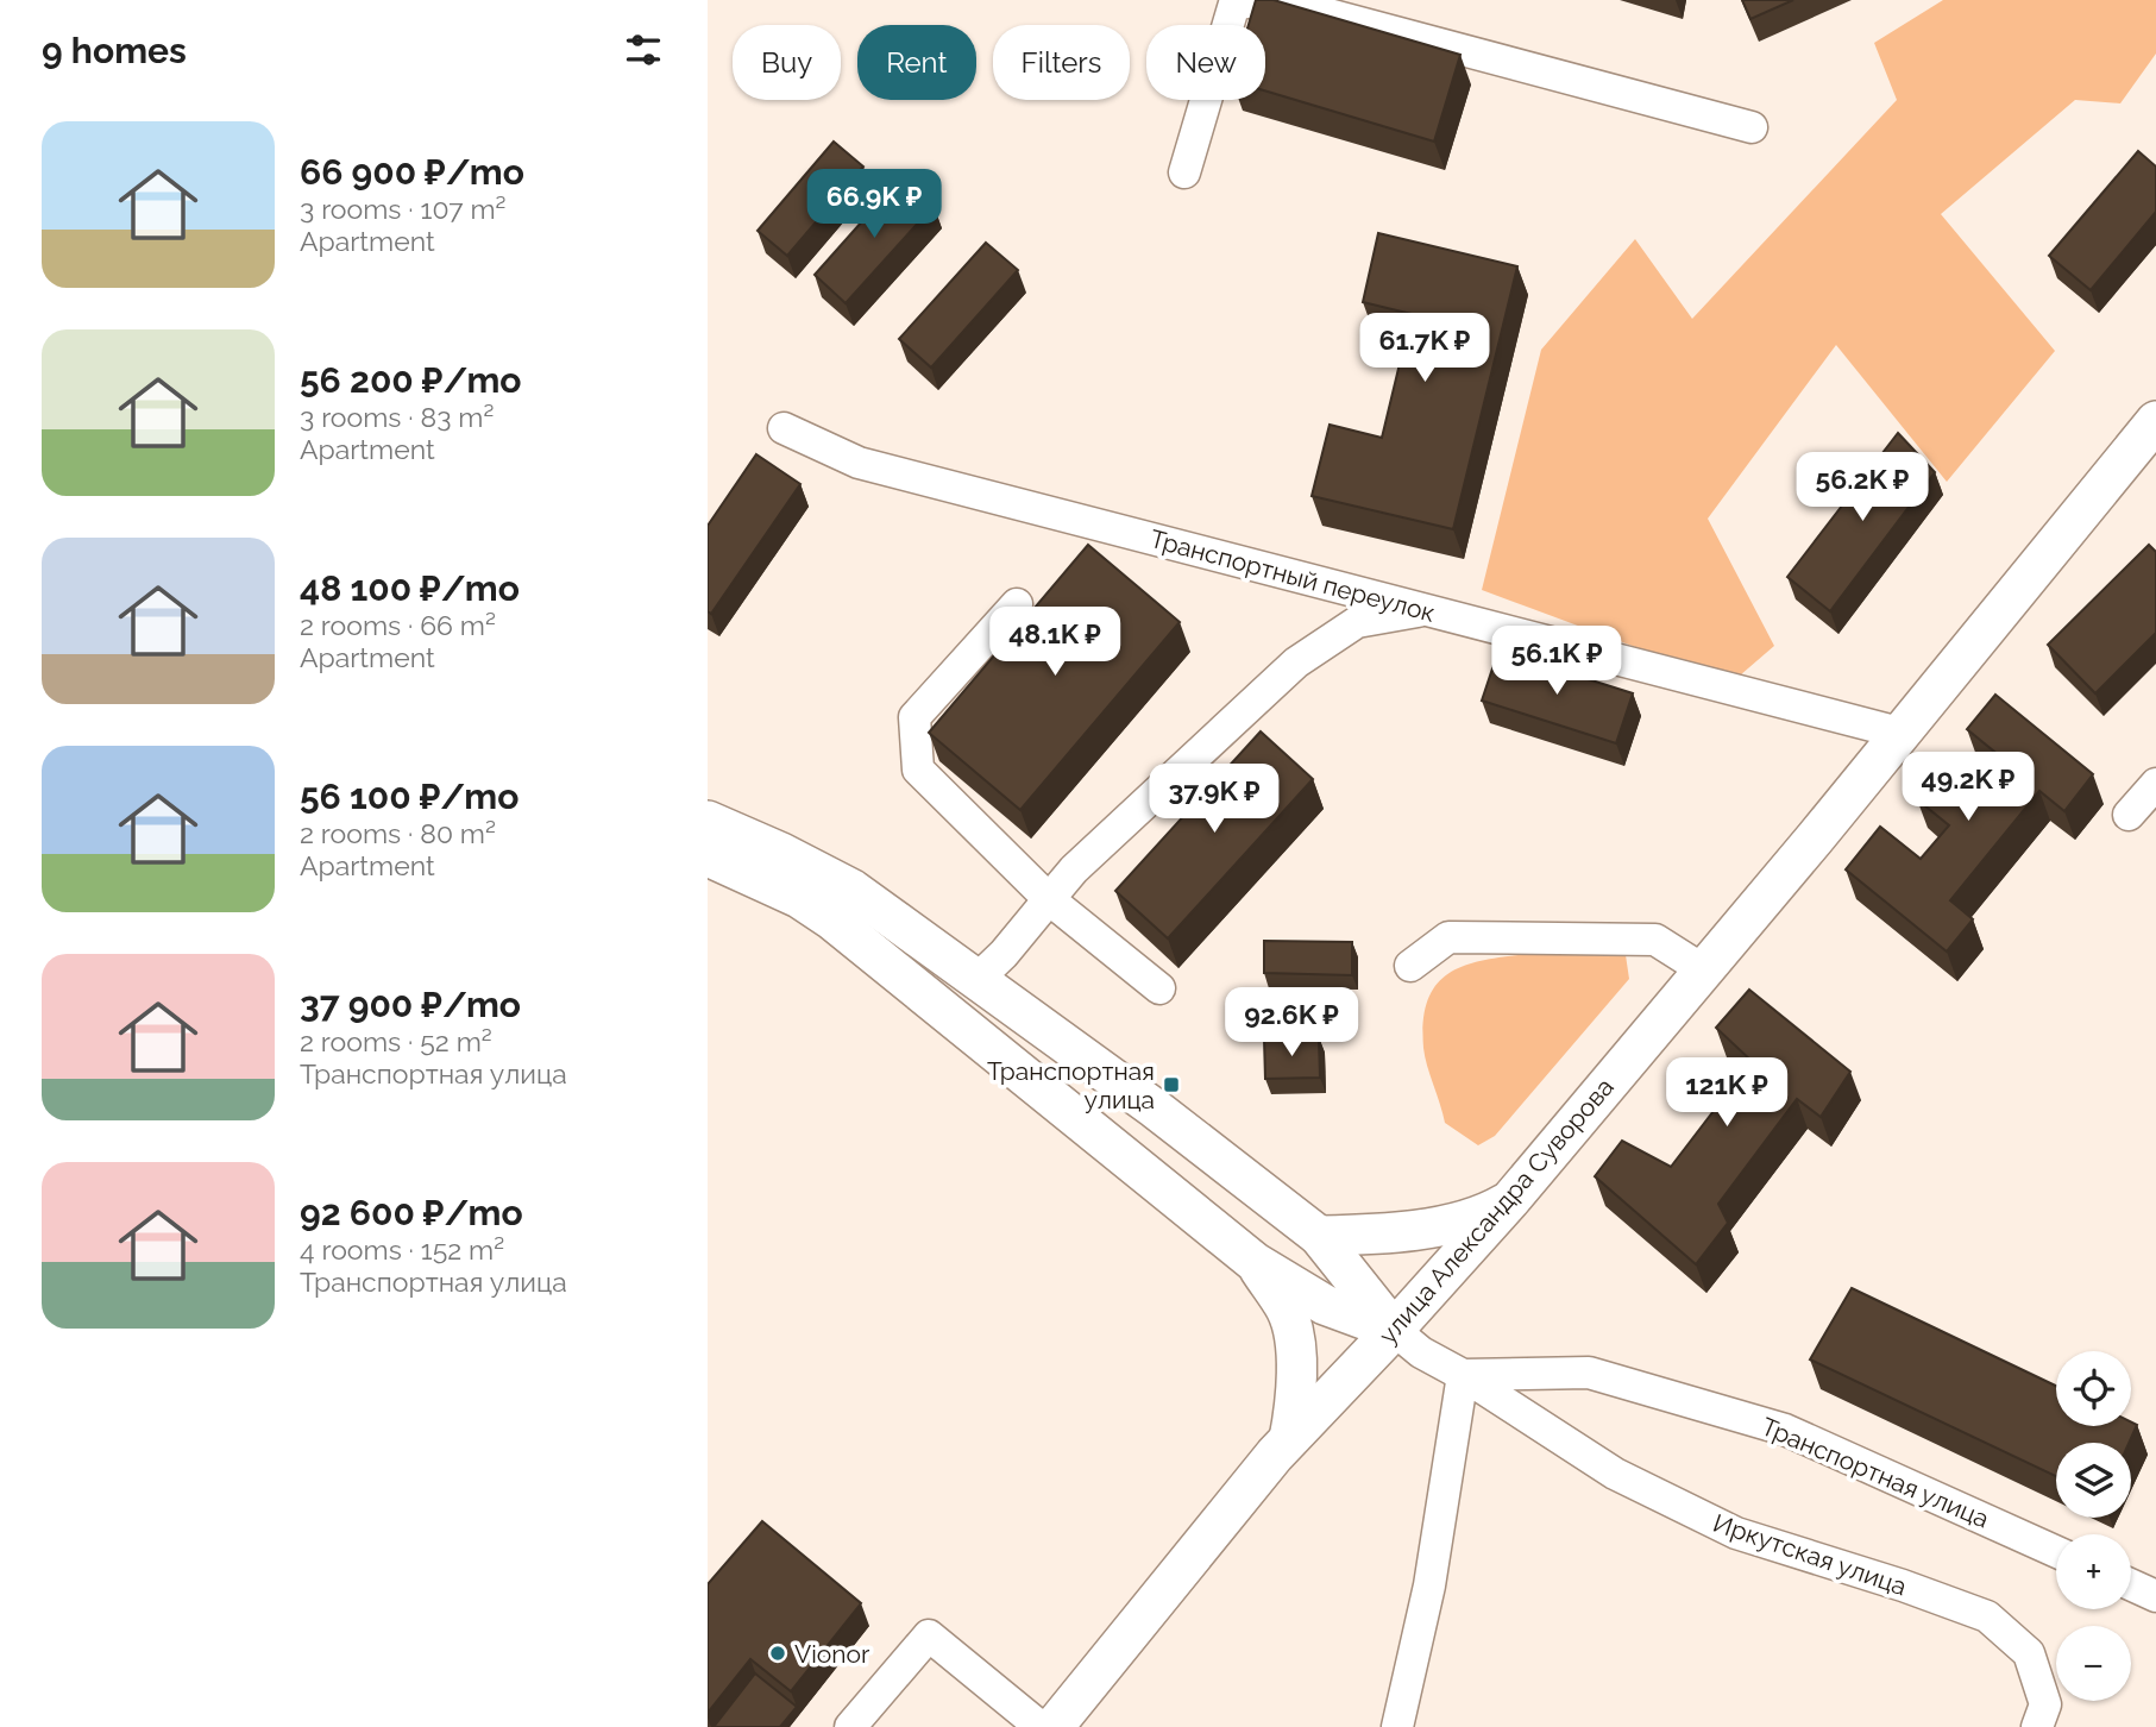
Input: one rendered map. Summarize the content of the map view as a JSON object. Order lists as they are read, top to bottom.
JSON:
{
  "streets": {
    "main road": ["улица Александра Суворова", "Транспортная улица"],
    "street": ["Транспортный переулок", "Иркутская улица"]
  },
  "crossings": [
    ["Транспортный переулок", "улица Александра Суворова"],
    ["улица Александра Суворова", "Транспортная улица"],
    ["Транспортная улица", "Иркутская улица"]
  ],
  "places": {
    "transit": ["Транспортная улица"],
    "other": ["Vionor"]
  },
  "page": {
    "heading": "9 homes",
    "chip": [
      "Buy",
      "Rent",
      "Filters",
      "New"
    ],
    "list": [
      {
        "name": "66 900 ₽/mo",
        "note": "3 rooms · 107 m² · Apartment"
      },
      {
        "name": "56 200 ₽/mo",
        "note": "3 rooms · 83 m² · Apartment"
      },
      {
        "name": "48 100 ₽/mo",
        "note": "2 rooms · 66 m² · Apartment"
      },
      {
        "name": "56 100 ₽/mo",
        "note": "2 rooms · 80 m² · Apartment"
      },
      {
        "name": "37 900 ₽/mo",
        "note": "2 rooms · 52 m² · Транспортная улица"
      },
      {
        "name": "92 600 ₽/mo",
        "note": "4 rooms · 152 m² · Транспортная улица"
      }
    ],
    "price": [
      "66.9K ₽",
      "61.7K ₽",
      "56.2K ₽",
      "48.1K ₽",
      "56.1K ₽",
      "49.2K ₽",
      "37.9K ₽",
      "92.6K ₽",
      "121K ₽"
    ],
    "map_buttons": ["+", "−"]
  }
}
